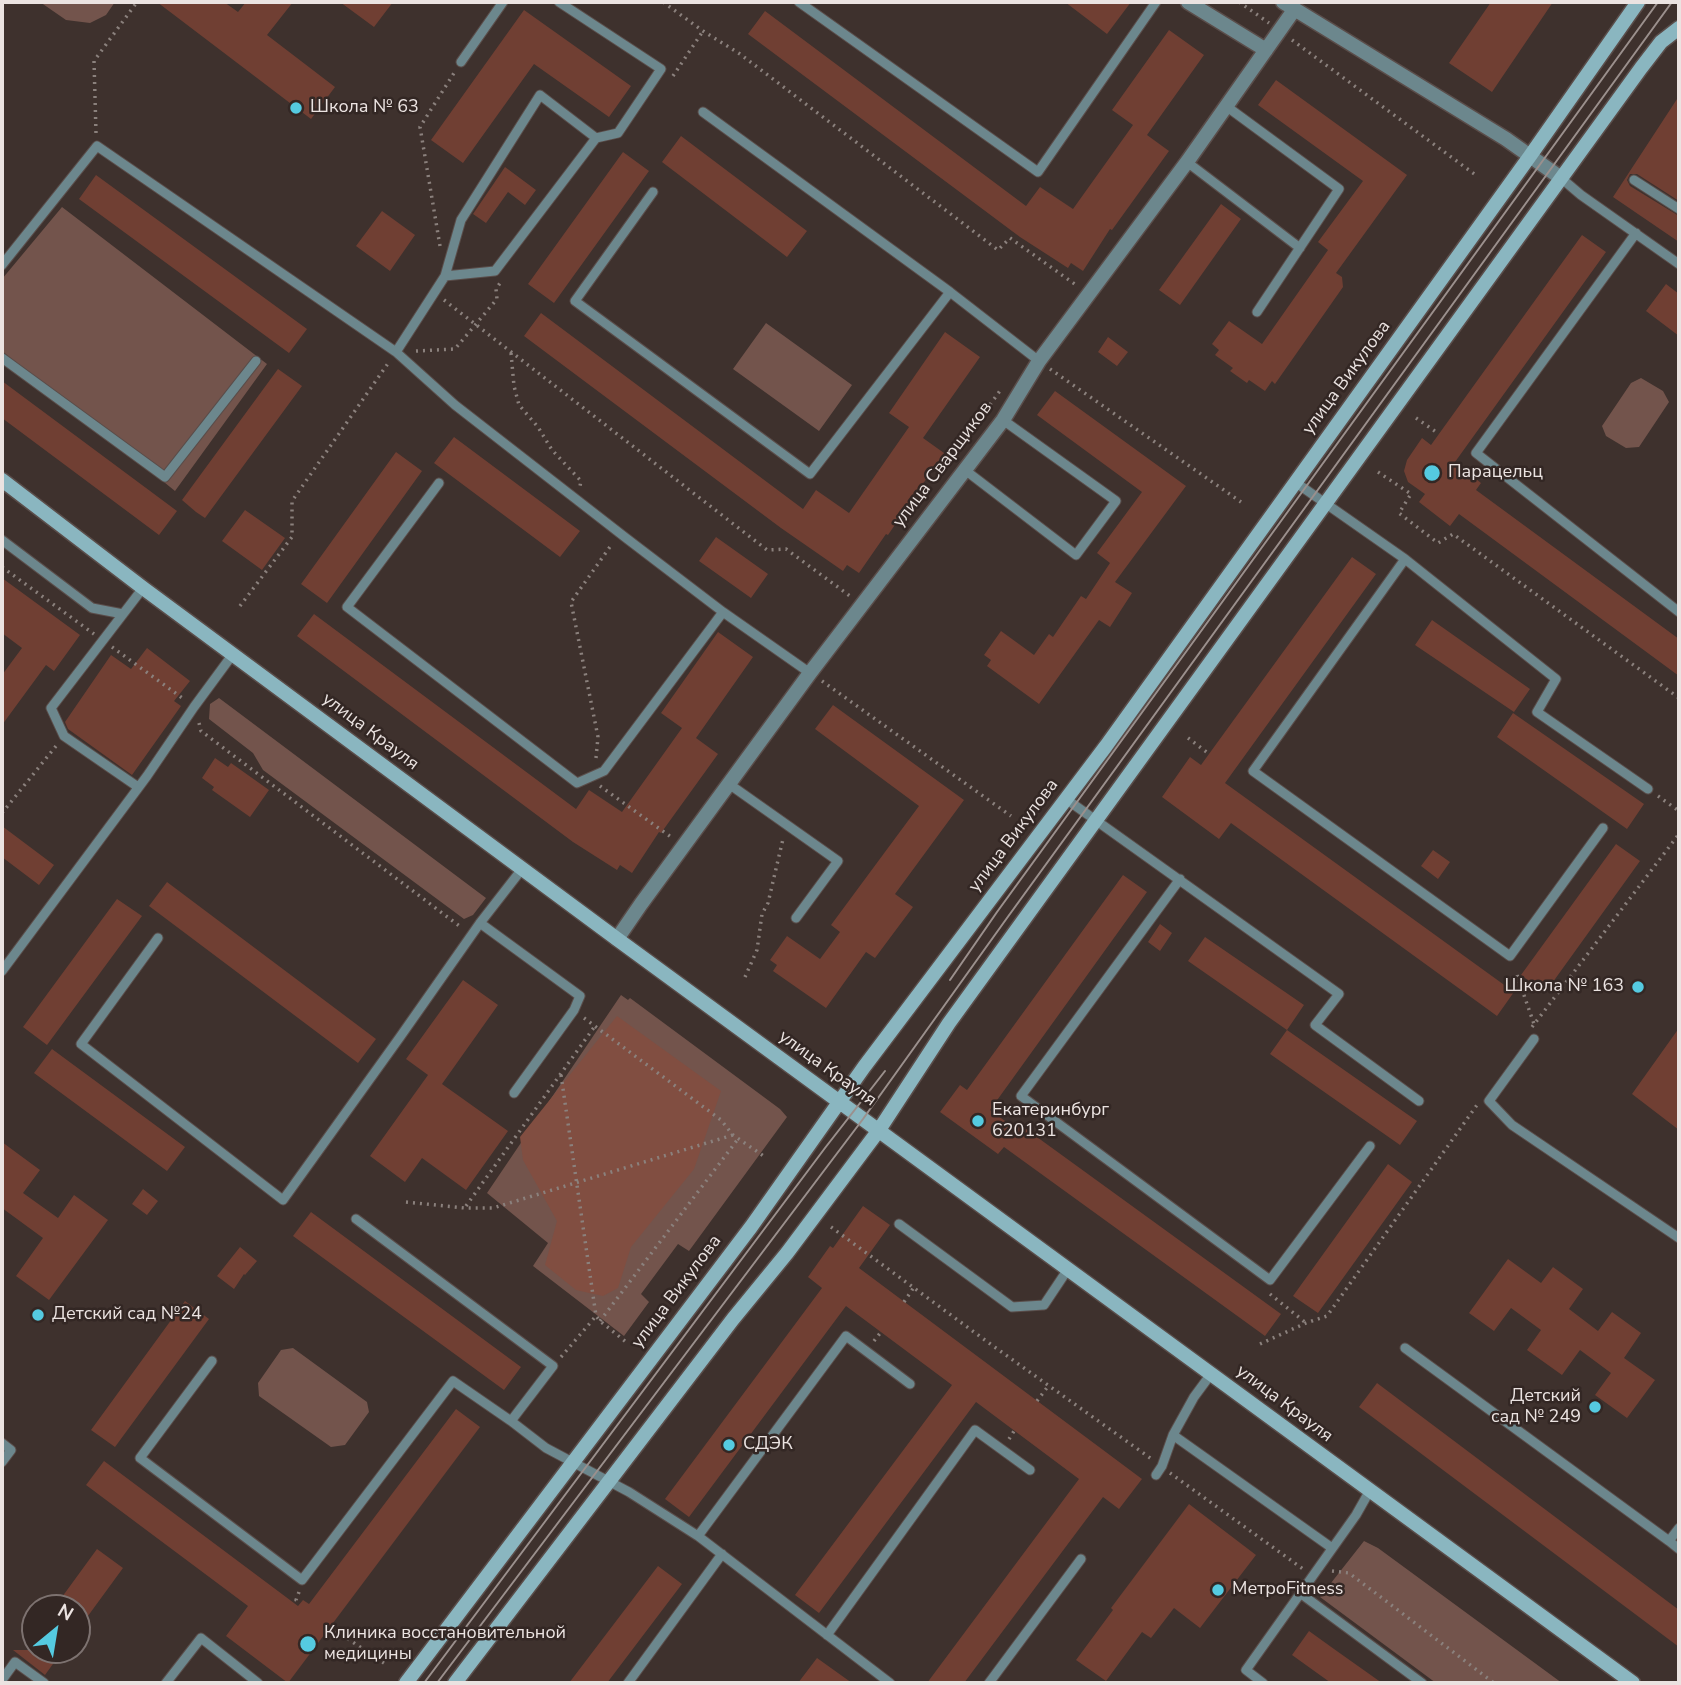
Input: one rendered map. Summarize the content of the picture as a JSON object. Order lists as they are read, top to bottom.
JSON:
{
  "streets": {
    "street": ["улица Викулова", "улица Сварщиков", "улица Крауля"]
  },
  "crossings": [
    ["улица Викулова", "улица Крауля"],
    ["улица Сварщиков", "улица Крауля"]
  ],
  "places": [
    "Школа № 63",
    "Парацельц",
    "Школа № 163",
    "Екатеринбург 620131",
    "Детский сад №24",
    "Детский сад № 249",
    "СДЭК",
    "МетроFitness",
    "Клиника восстановительной медицины"
  ],
  "north": "top right"
}
